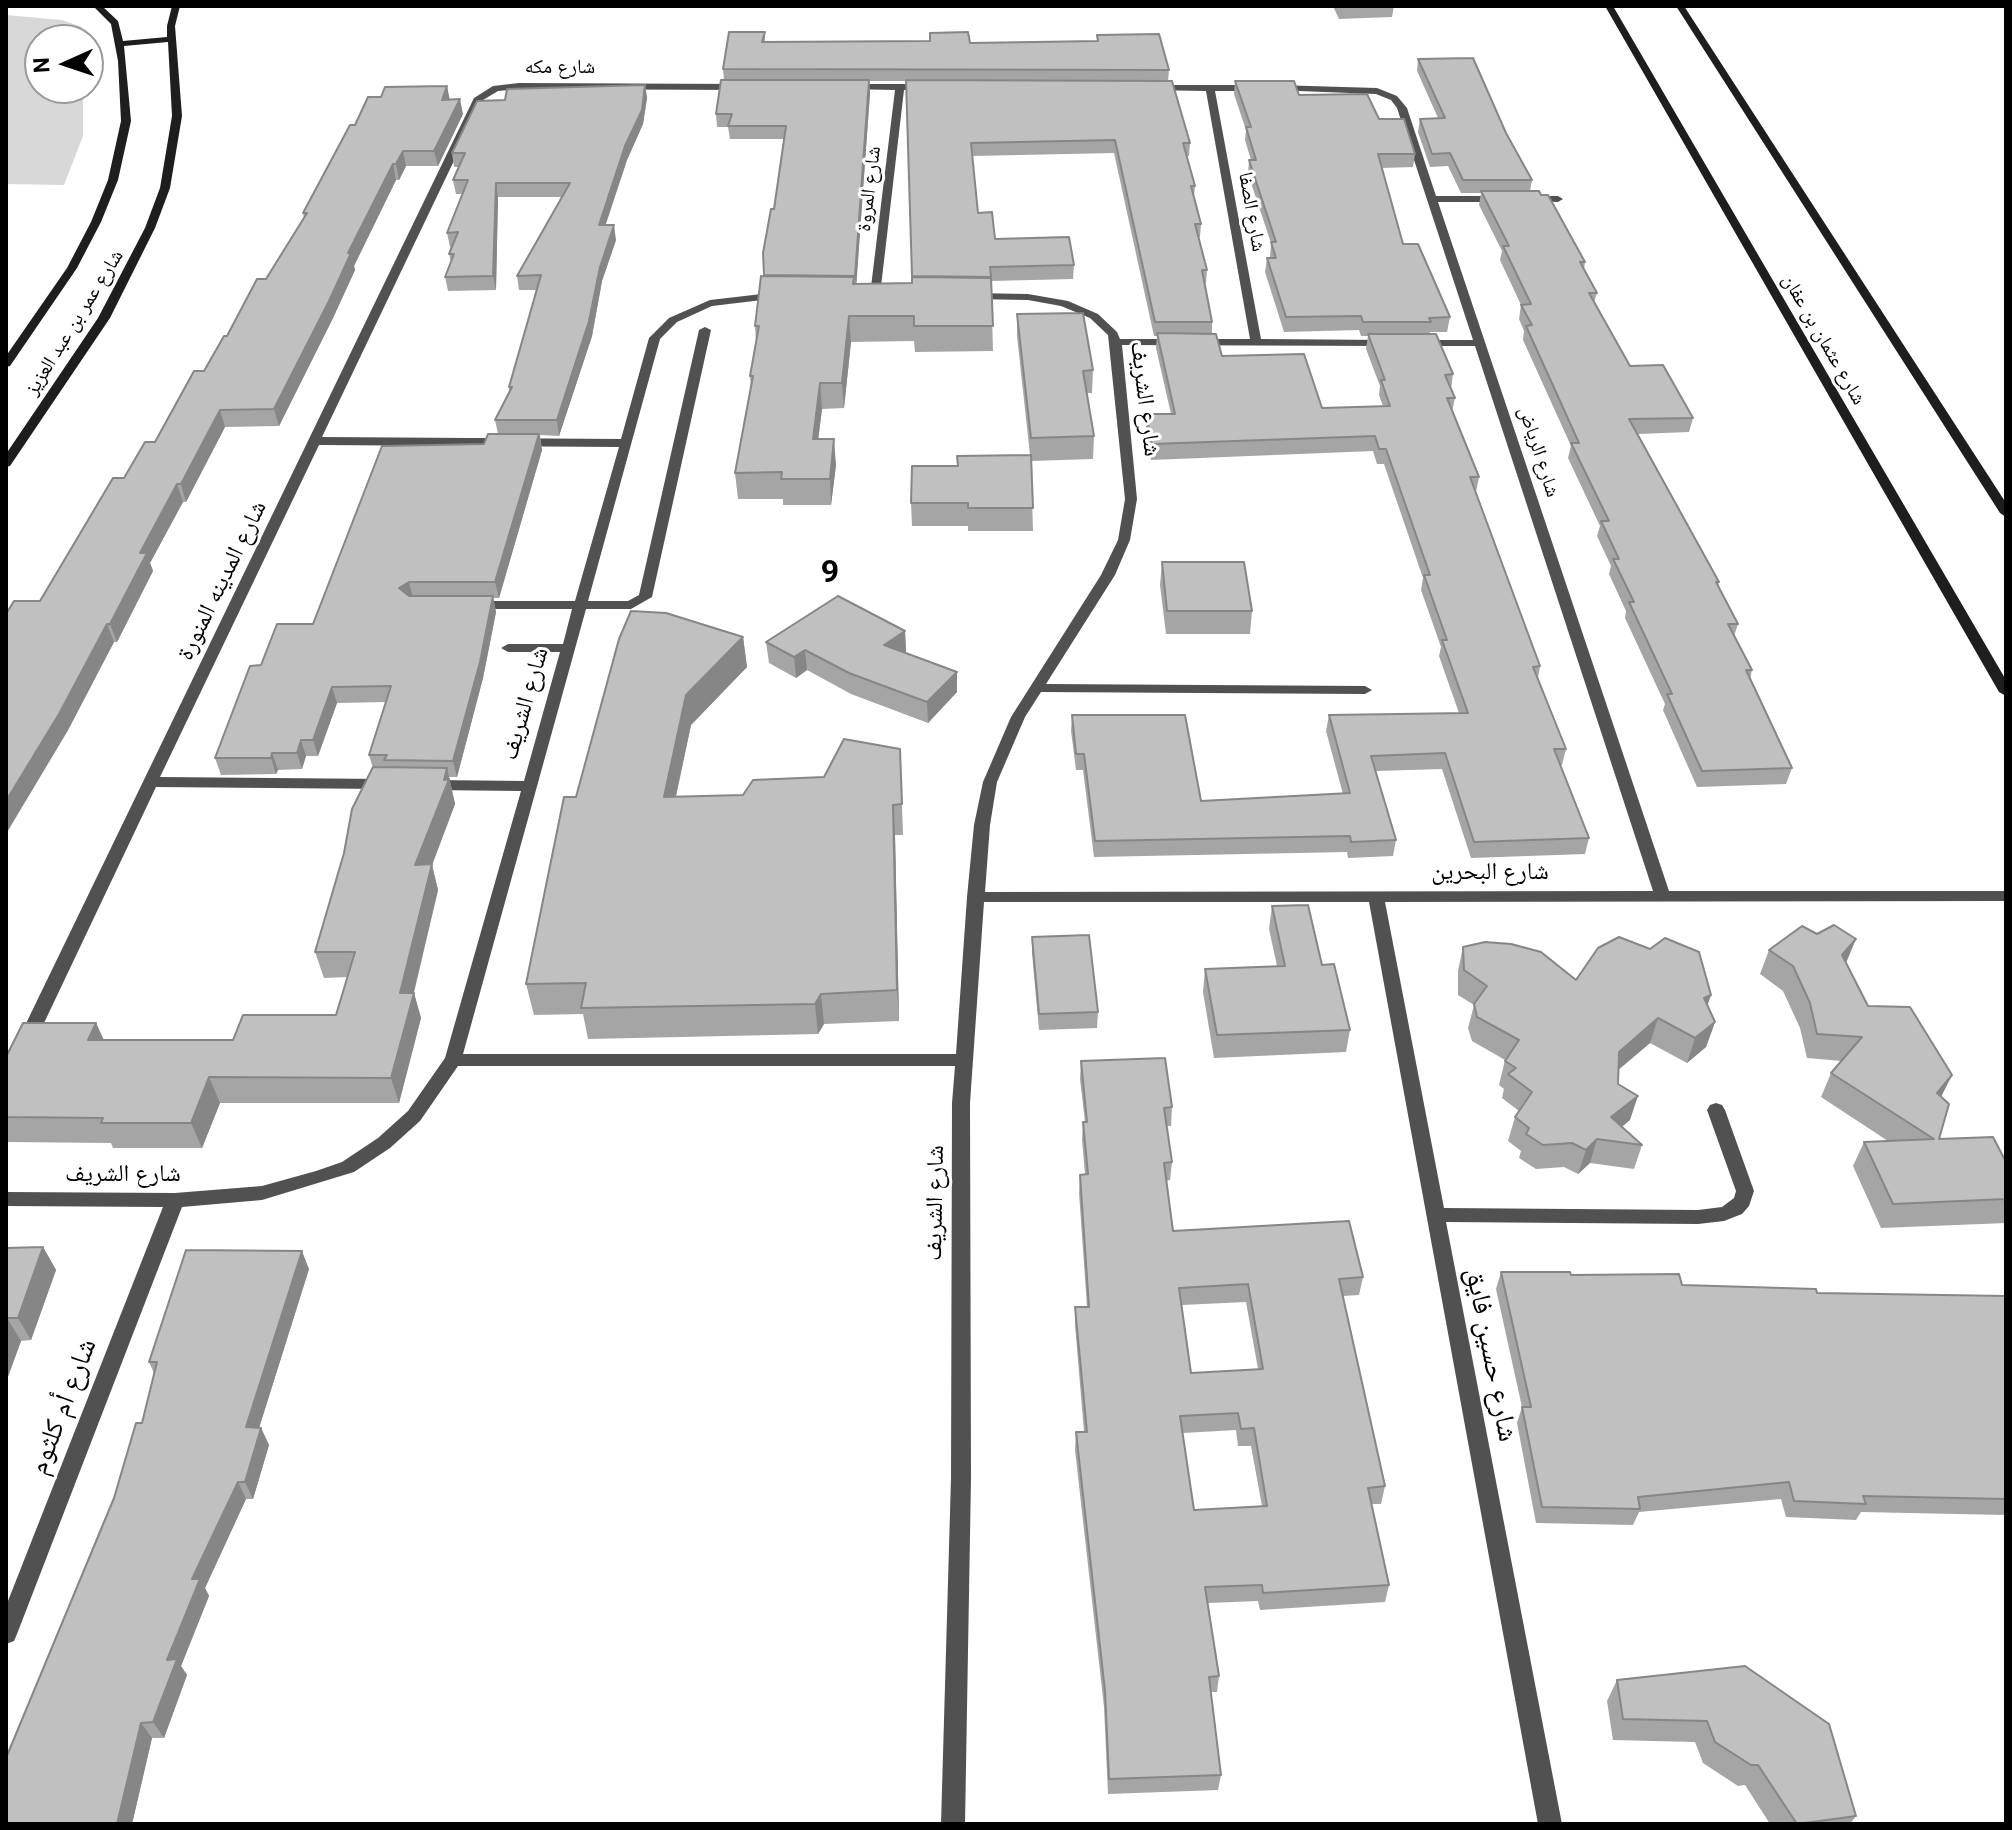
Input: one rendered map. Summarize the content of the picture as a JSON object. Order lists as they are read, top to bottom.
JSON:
{
  "streets": {
    "main road": ["شارع عمر بن عبد العزيز", "شارع عثمان بن عفان"],
    "street": [
      "شارع مكه",
      "شارع المروة",
      "شارع الصفا",
      "شارع الشريف",
      "شارع الرياض",
      "شارع المدينه المنورة",
      "شارع البحرين",
      "شارع حسين فايق",
      "شارع أم كلثوم"
    ]
  },
  "crossings": [
    ["شارع مكه", "شارع المدينه المنورة"],
    ["شارع الصفا", "شارع الرياض"],
    ["شارع الشريف", "شارع البحرين"],
    ["شارع الشريف", "شارع أم كلثوم"],
    ["شارع الرياض", "شارع البحرين"],
    ["شارع البحرين", "شارع حسين فايق"]
  ],
  "districts": ["9"],
  "north": "left"
}
